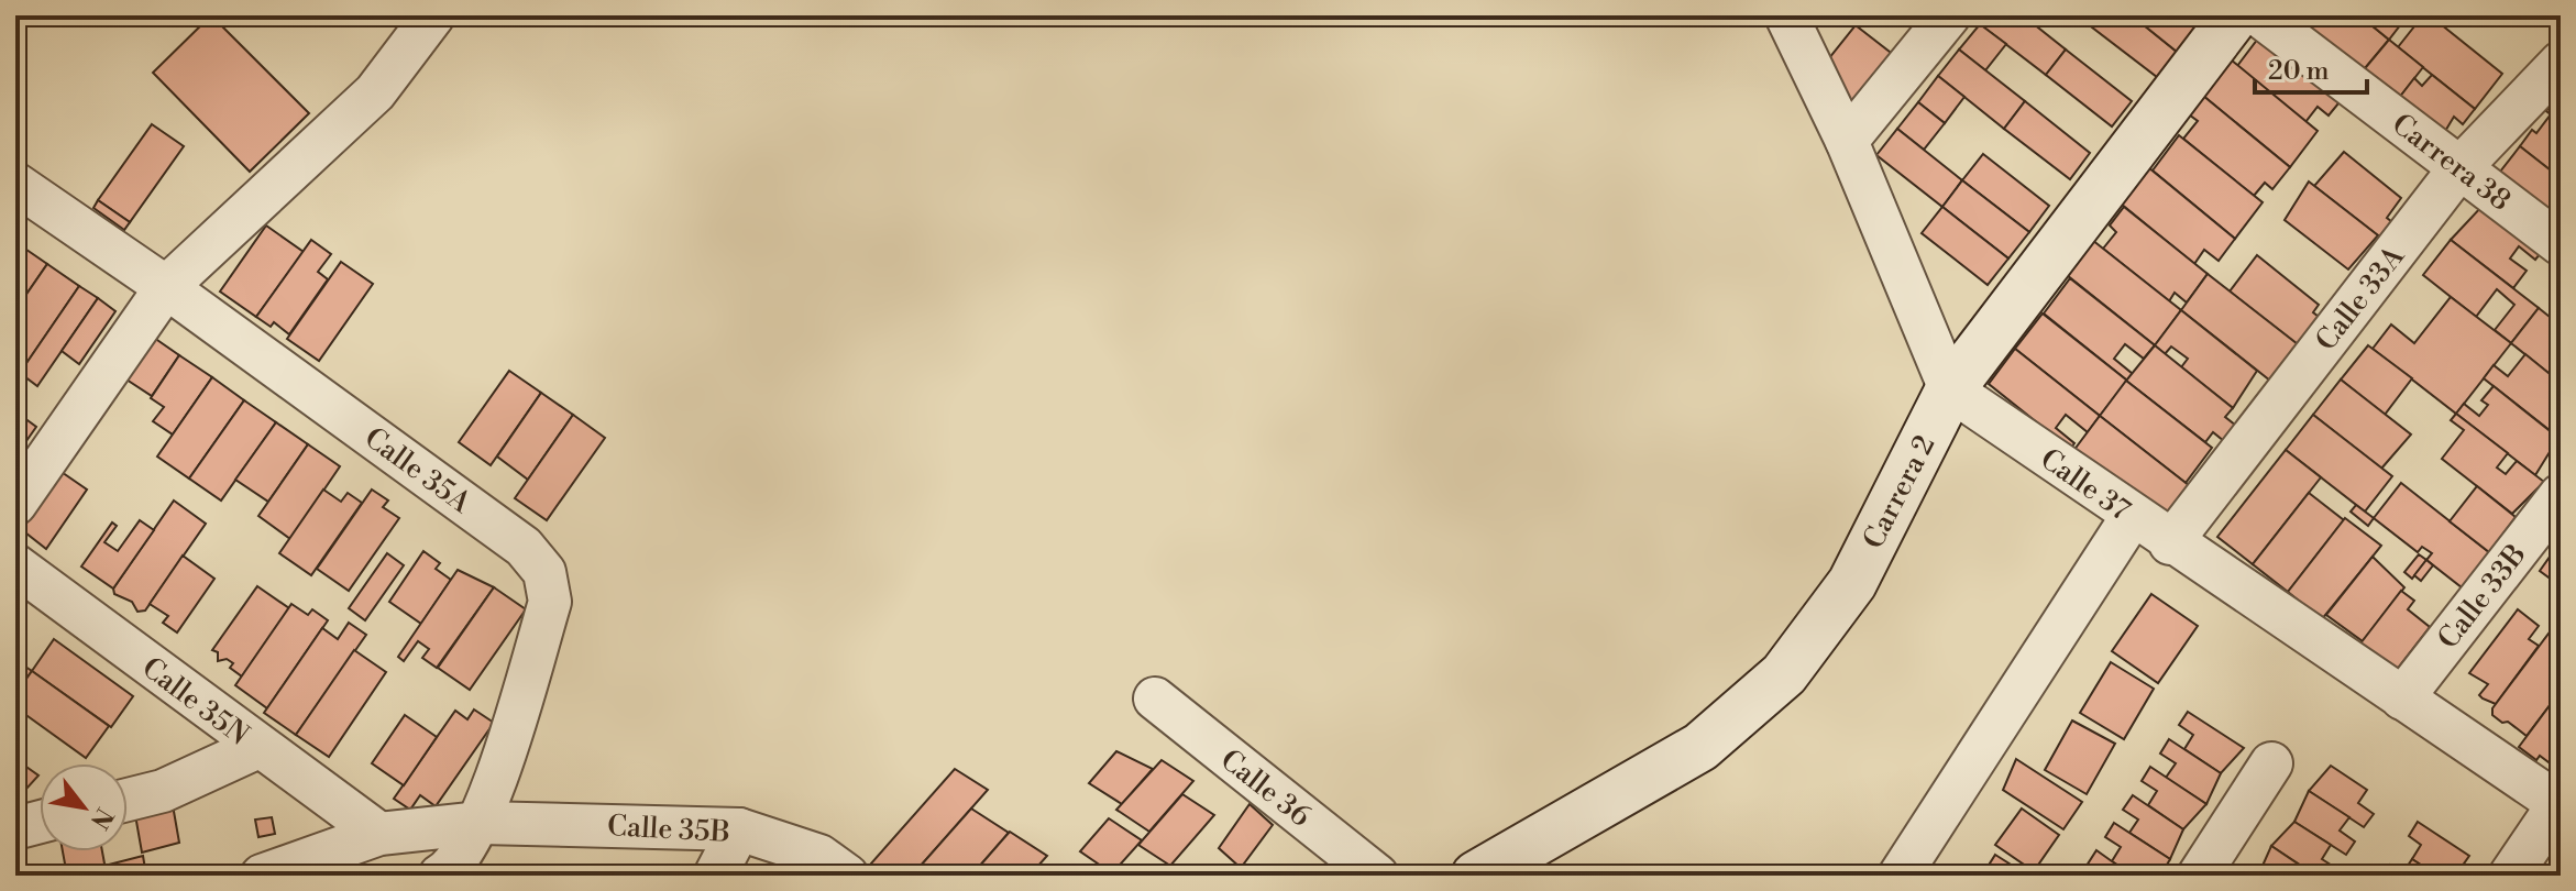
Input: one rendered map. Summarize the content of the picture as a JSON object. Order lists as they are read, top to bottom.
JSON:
{
  "streets": {
    "street": [
      "Carrera 38",
      "Calle 33A",
      "Calle 35A",
      "Calle 37",
      "Carrera 2",
      "Calle 33B",
      "Calle 35N",
      "Calle 36",
      "Calle 35B"
    ]
  },
  "crossings": [
    ["Carrera 38", "Calle 33A"],
    ["Calle 33A", "Calle 37"],
    ["Calle 35A", "Calle 35B"],
    ["Calle 37", "Carrera 2"],
    ["Calle 37", "Calle 33B"],
    ["Calle 35N", "Calle 35B"]
  ],
  "scale_bar": "20 m",
  "north": "bottom right"
}
